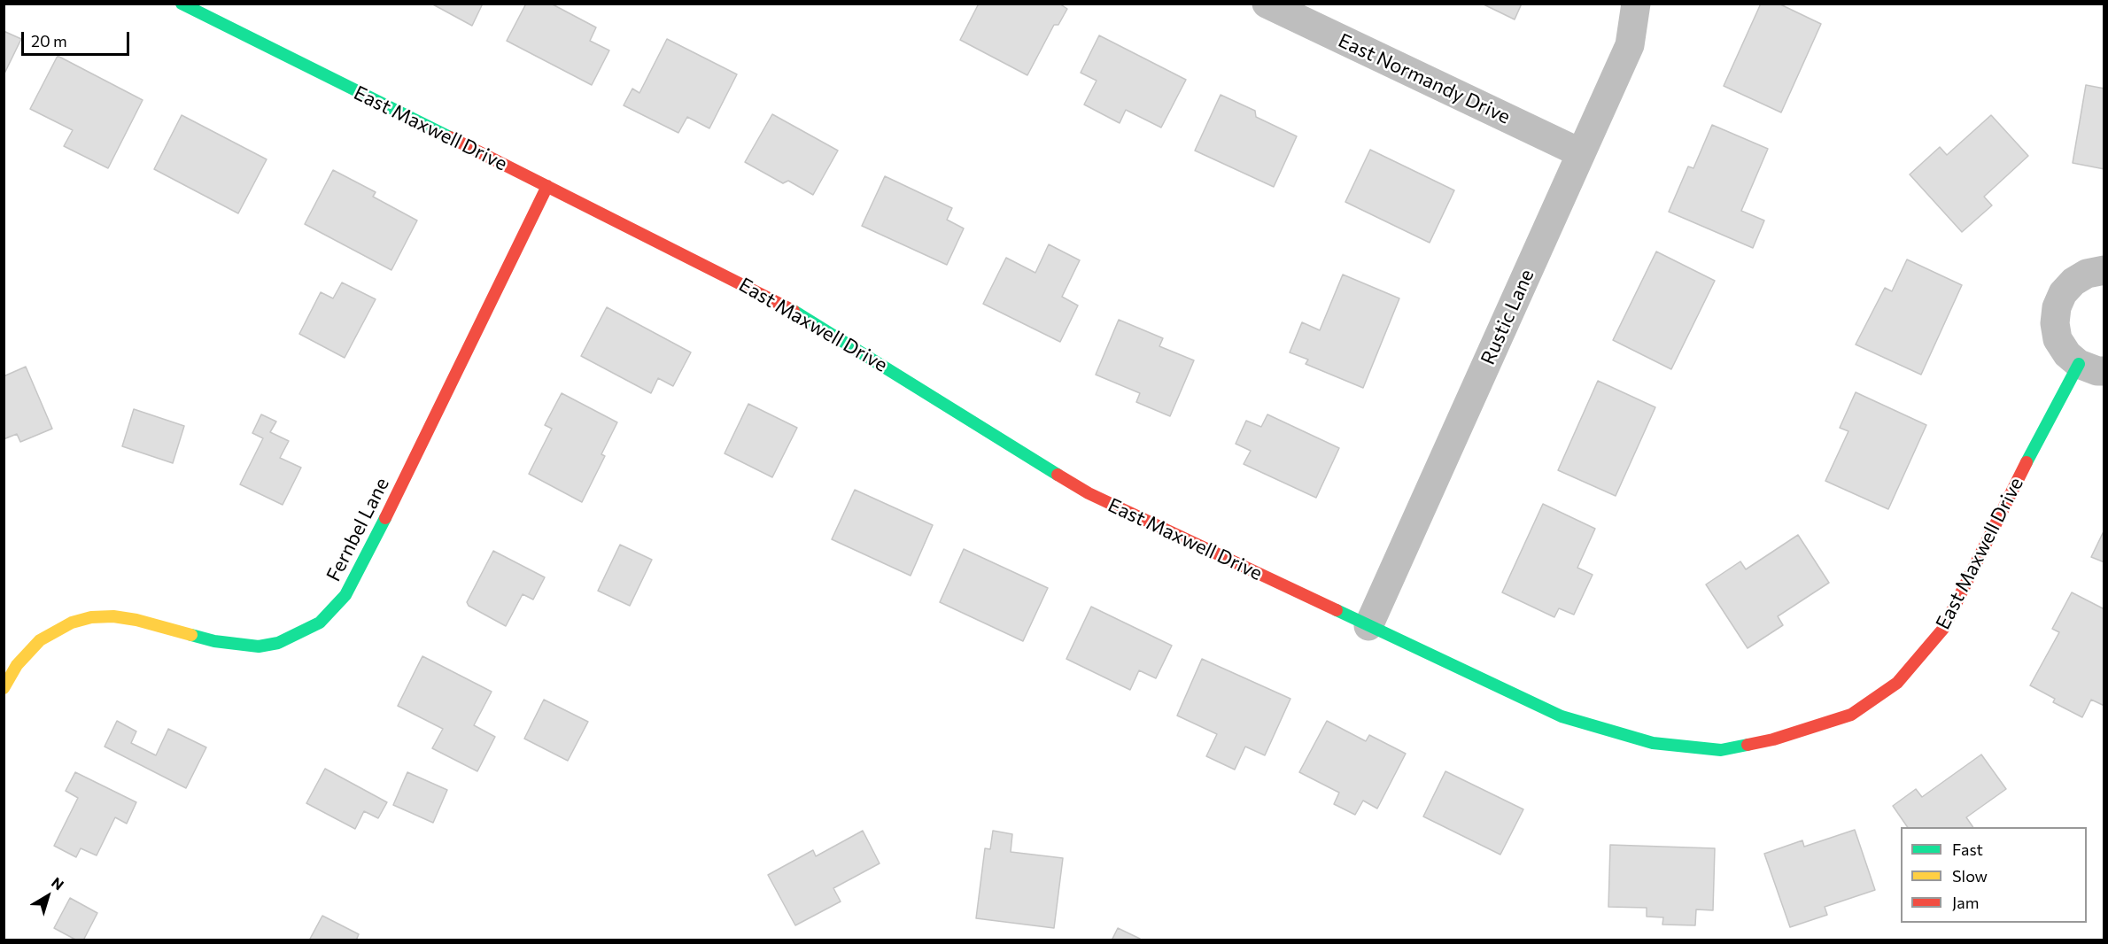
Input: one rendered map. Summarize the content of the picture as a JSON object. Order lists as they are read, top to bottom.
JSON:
{
  "streets": {
    "street": [
      "East Normandy Drive",
      "East Maxwell Drive",
      "Rustic Lane",
      "Fernbel Lane"
    ]
  },
  "crossings": [
    ["East Normandy Drive", "Rustic Lane"],
    ["East Maxwell Drive", "Rustic Lane"],
    ["East Maxwell Drive", "Fernbel Lane"]
  ],
  "legend": ["Fast", "Slow", "Jam"],
  "scale_bar": "20 m",
  "north": "top right"
}
